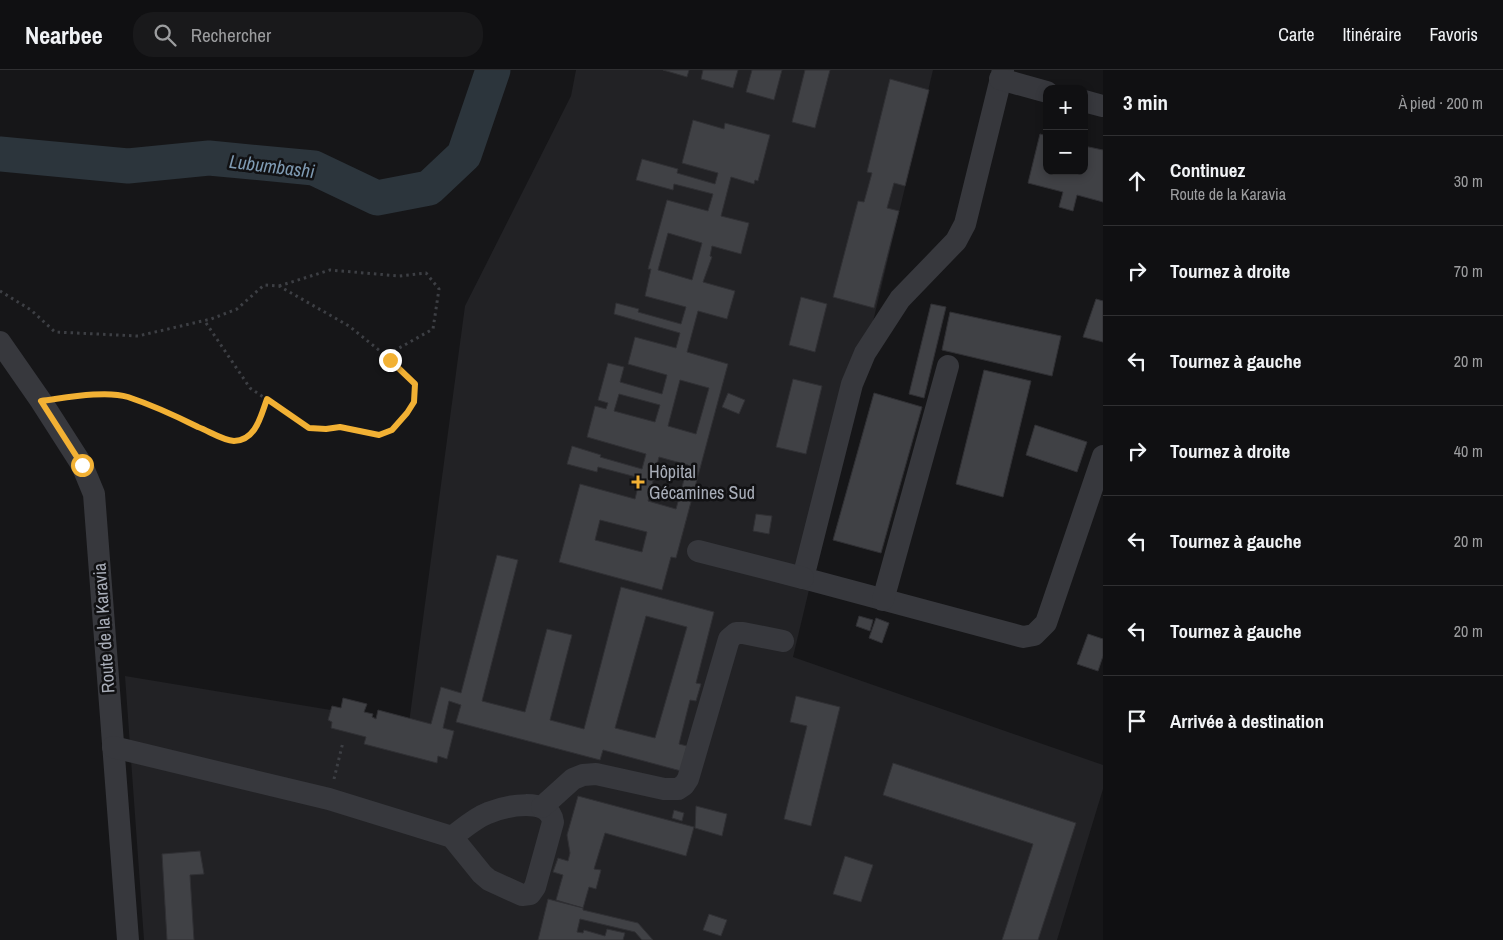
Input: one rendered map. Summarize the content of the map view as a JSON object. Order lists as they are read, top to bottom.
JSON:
{
  "streets": {
    "street": ["Route de la Karavia"]
  },
  "water": ["Lubumbashi"],
  "places": {
    "health": ["Hôpital Gécamines Sud"]
  },
  "page": {
    "header": "Nearbee",
    "search": "Rechercher",
    "nav": ["Carte", "Itinéraire", "Favoris"],
    "heading": ["3 min", "À pied · 200 m"],
    "map_buttons": ["+", "−"],
    "list": [
      ["Continuez", "Route de la Karavia", "30 m"],
      ["Tournez à droite", "70 m"],
      ["Tournez à gauche", "20 m"],
      ["Tournez à droite", "40 m"],
      ["Tournez à gauche", "20 m"],
      ["Tournez à gauche", "20 m"],
      "Arrivée à destination"
    ]
  }
}
